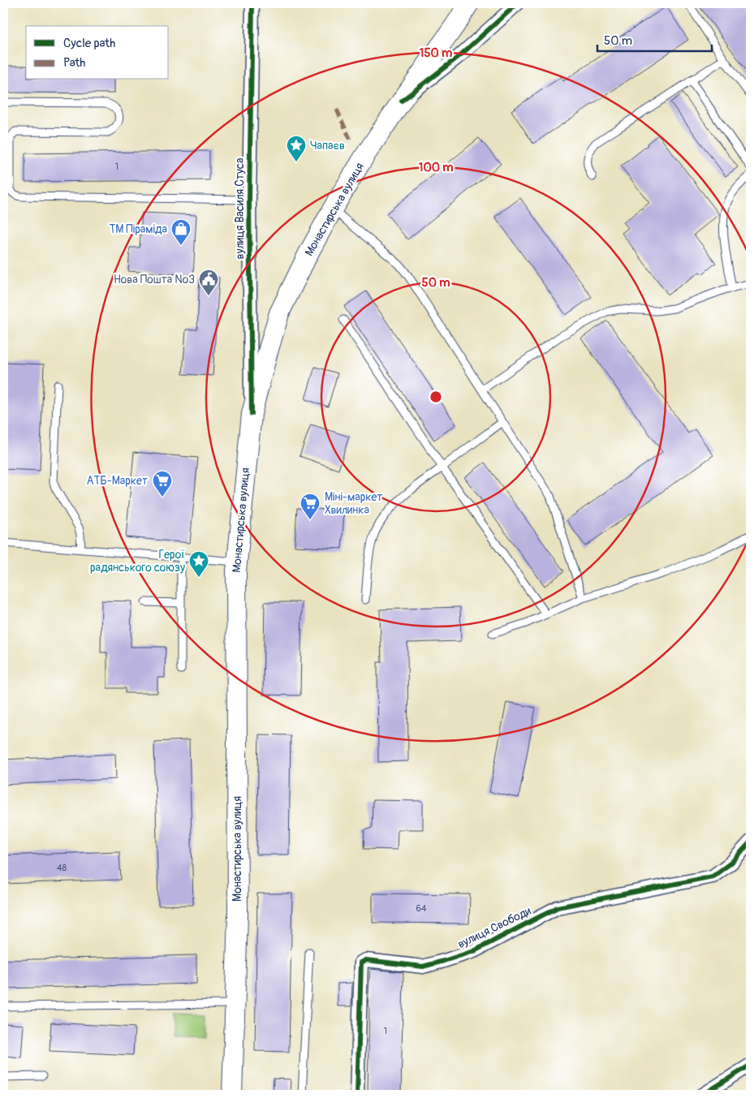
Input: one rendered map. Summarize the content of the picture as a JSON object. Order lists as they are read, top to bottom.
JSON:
{
  "streets": {
    "main road": ["Монастирська вулиця"],
    "street": ["вулиця Василя Стуса", "вулиця Свободи"]
  },
  "crossings": [
    ["вулиця Василя Стуса", "Монастирська вулиця"]
  ],
  "places": {
    "place": ["Чапаєв", "Герої радянського союзу"],
    "shop": ["ТМ Піраміда"],
    "public building": ["Нова Пошта №3"],
    "supermarket": ["АТБ-Маркет", "Міні-маркет Хвилинка"]
  },
  "house_numbers": [
    "1",
    "48",
    "64",
    "1"
  ],
  "legend": ["Cycle path", "Path"],
  "scale_bar": "50 m",
  "rings": ["150 m", "100 m", "50 m"]
}
